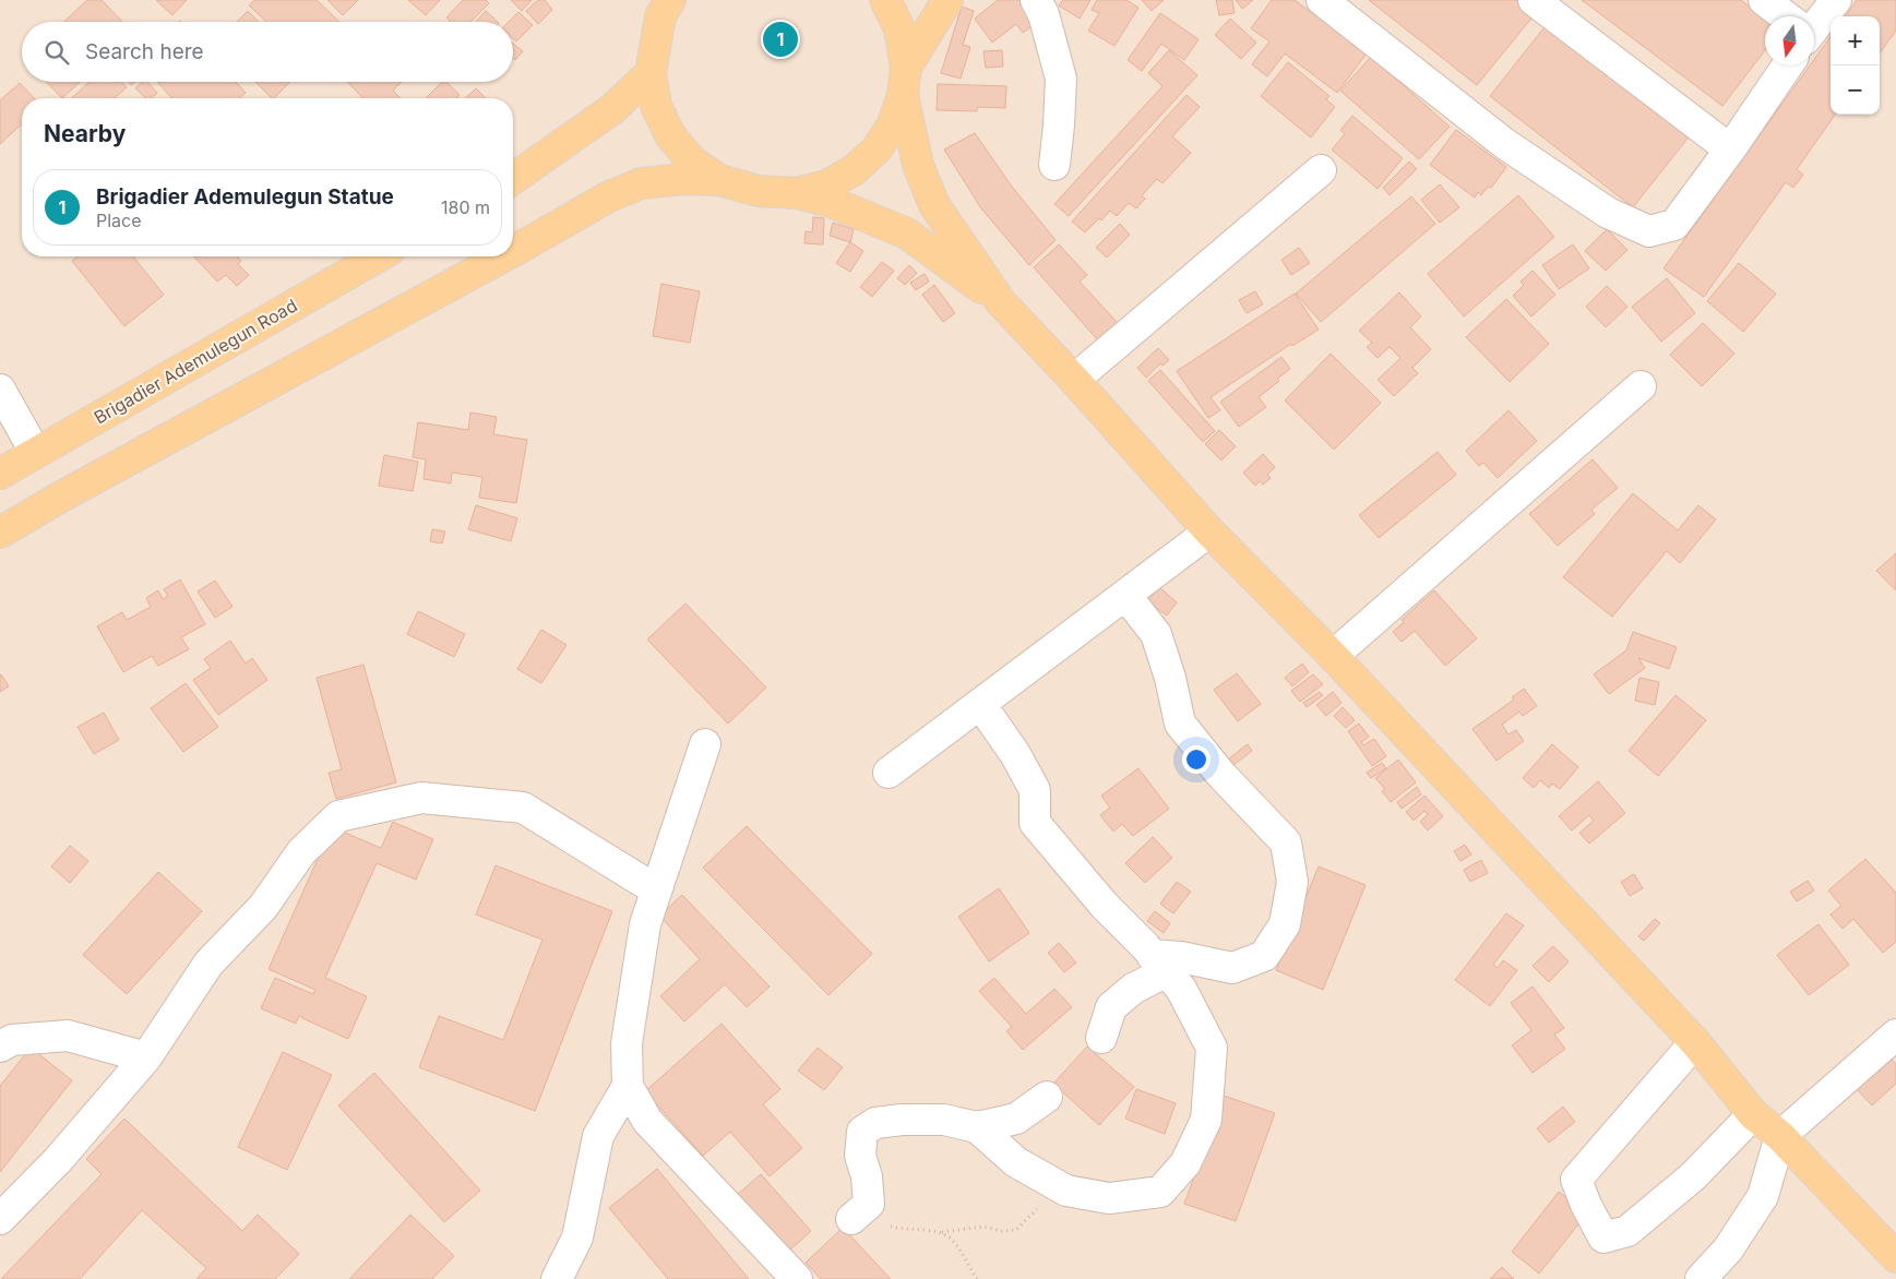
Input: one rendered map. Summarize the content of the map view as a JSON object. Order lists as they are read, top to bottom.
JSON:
{
  "streets": {
    "main road": ["Brigadier Ademulegun Road"]
  },
  "north": "bottom",
  "page": {
    "map_buttons": ["+", "−"],
    "pins": "1",
    "search": "Search here",
    "heading": "Nearby",
    "list": [
      {
        "mark": "1",
        "name": "Brigadier Ademulegun Statue",
        "note": "Place",
        "value": "180 m"
      }
    ]
  }
}
